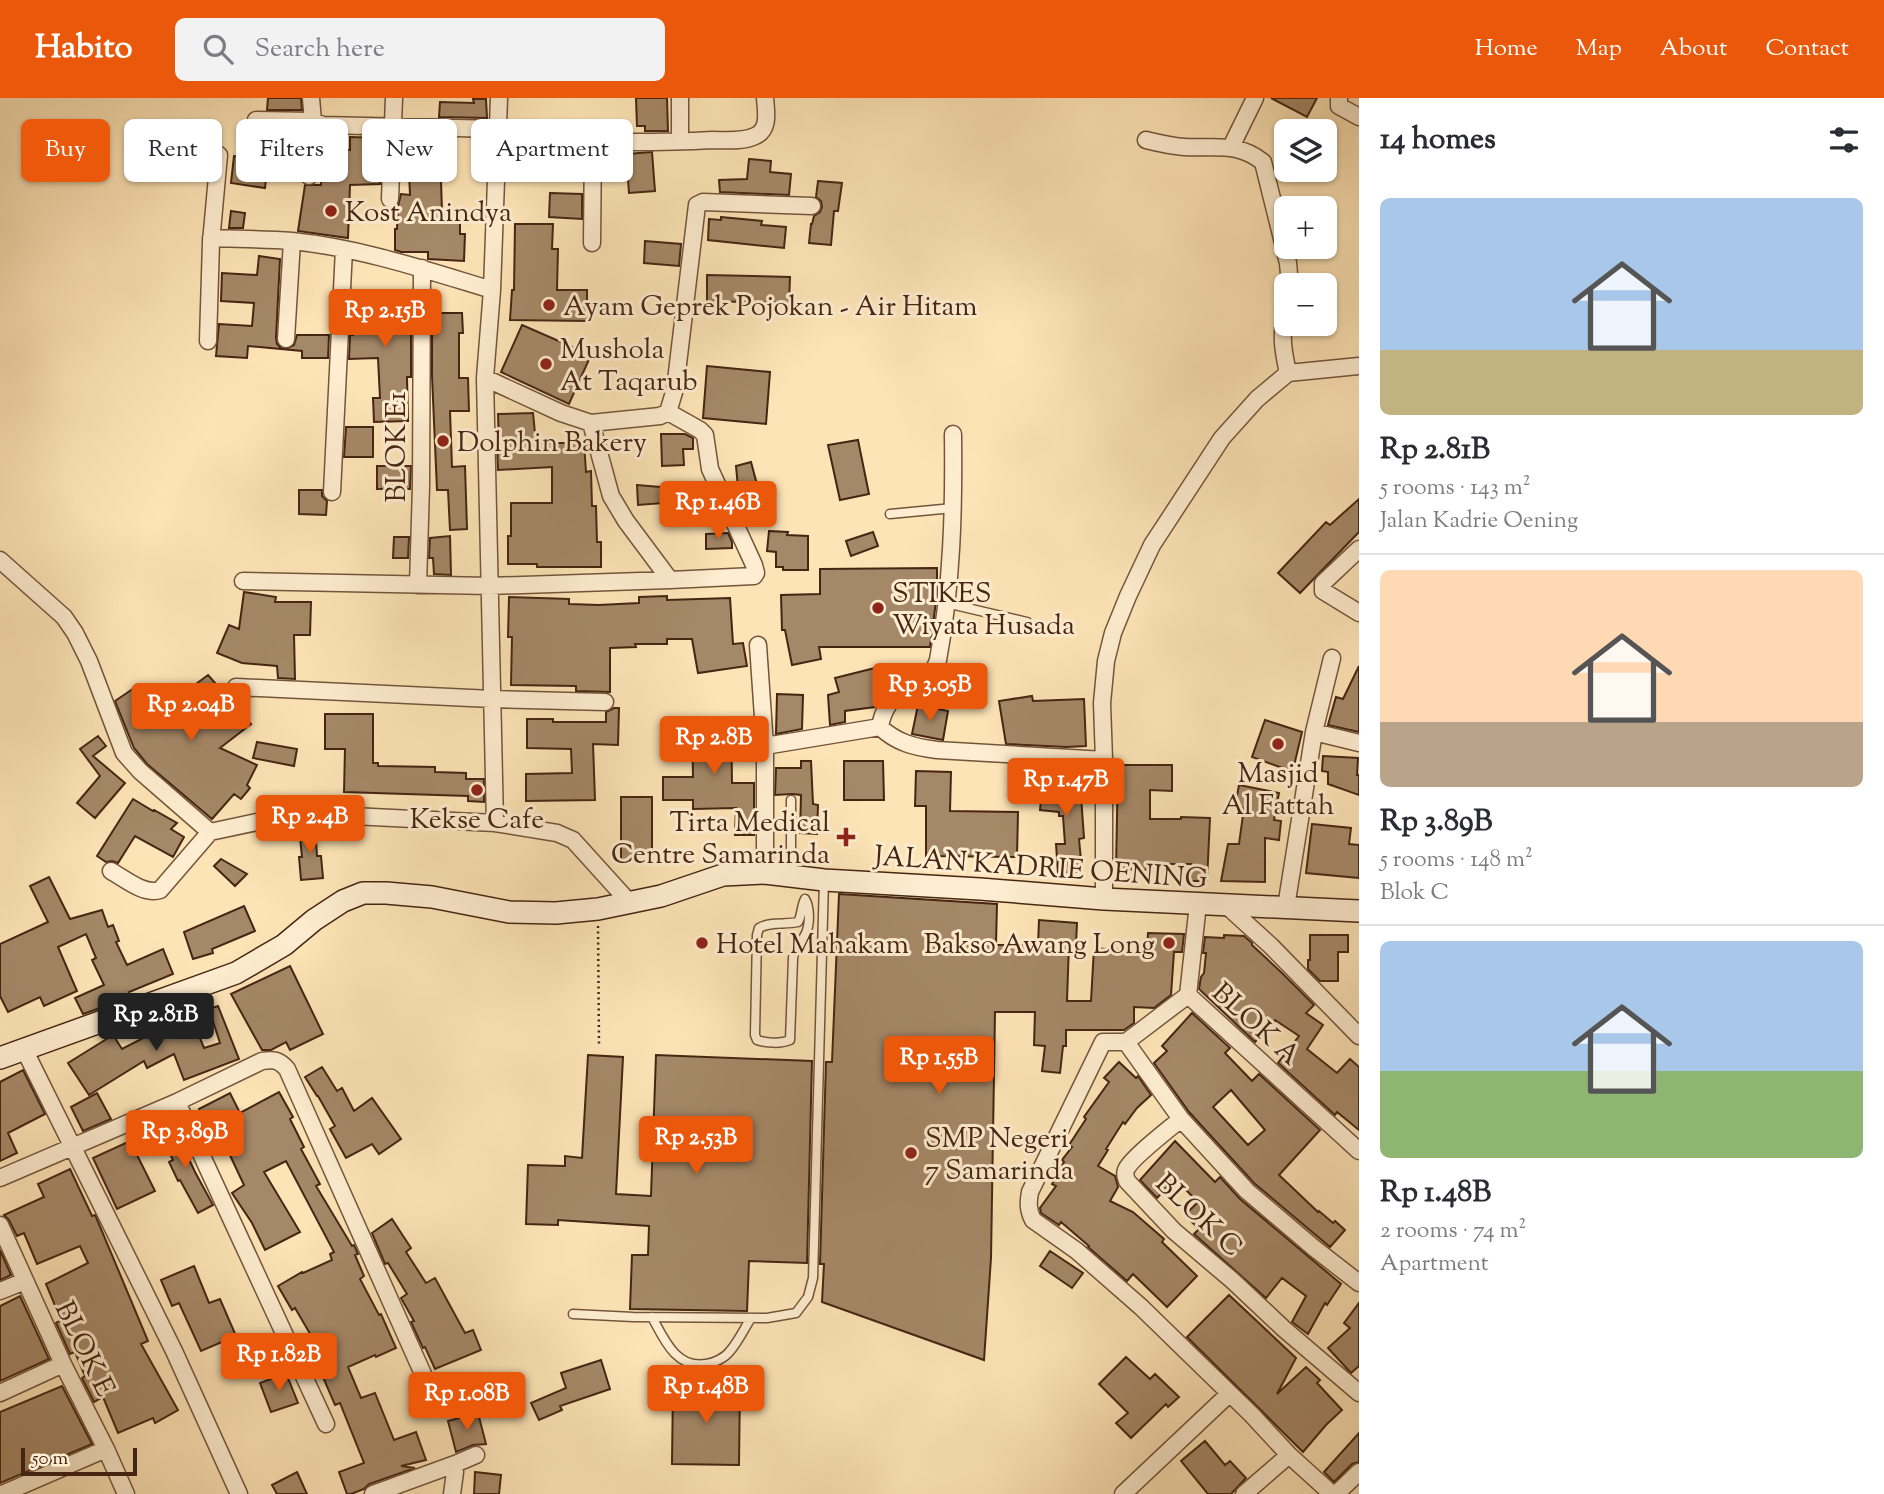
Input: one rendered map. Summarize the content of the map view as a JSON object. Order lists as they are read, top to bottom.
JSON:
{
  "streets": {
    "main road": ["JALAN KADRIE OENING"],
    "street": [
      "BLOK E1",
      "BLOK A",
      "BLOK C",
      "BLOK E"
    ]
  },
  "crossings": [
    ["JALAN KADRIE OENING", "BLOK A"]
  ],
  "places": {
    "other": [
      "Kost Anindya",
      "Ayam Geprek Pojokan - Air Hitam",
      "Mushola At Taqarub",
      "Dolphin Bakery",
      "STIKES Wiyata Husada",
      "Masjid Al Fattah",
      "Kekse Cafe",
      "Hotel Mahakam",
      "Bakso Awang Long",
      "SMP Negeri 7 Samarinda"
    ],
    "health": ["Tirta Medical Centre Samarinda"]
  },
  "scale_bar": "50 m",
  "page": {
    "header": "Habito",
    "search": "Search here",
    "nav": [
      "Home",
      "Map",
      "About",
      "Contact"
    ],
    "heading": "14 homes",
    "map_buttons": ["+", "−"],
    "chip": [
      "Buy",
      "Rent",
      "Filters",
      "New",
      "Apartment"
    ],
    "list": [
      {
        "name": "Rp 2.81B",
        "note": "5 rooms · 143 m² · Jalan Kadrie Oening"
      },
      {
        "name": "Rp 3.89B",
        "note": "5 rooms · 148 m² · Blok C"
      },
      {
        "name": "Rp 1.48B",
        "note": "2 rooms · 74 m² · Apartment"
      }
    ],
    "price": [
      "Rp 2.15B",
      "Rp 1.46B",
      "Rp 3.05B",
      "Rp 2.04B",
      "Rp 2.8B",
      "Rp 1.47B",
      "Rp 2.4B",
      "Rp 2.81B",
      "Rp 1.55B",
      "Rp 3.89B",
      "Rp 2.53B",
      "Rp 1.82B",
      "Rp 1.48B",
      "Rp 1.08B"
    ],
    "scale": "50 m"
  }
}
